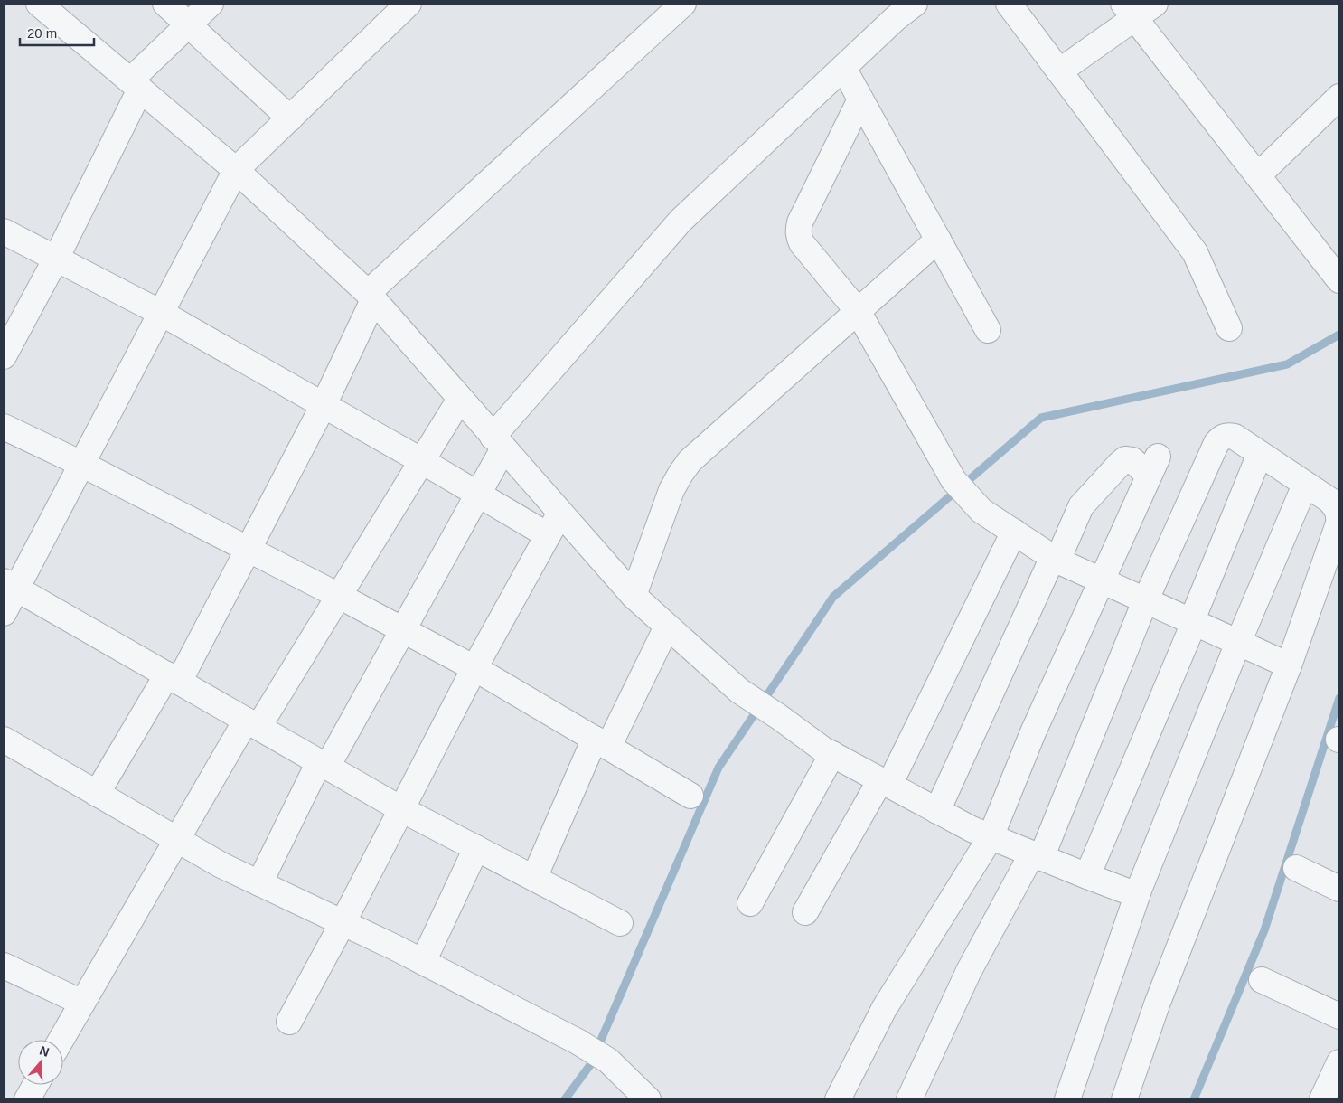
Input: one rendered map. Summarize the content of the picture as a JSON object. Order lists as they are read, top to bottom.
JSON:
{
  "scale_bar": "20 m",
  "north": "top"
}
